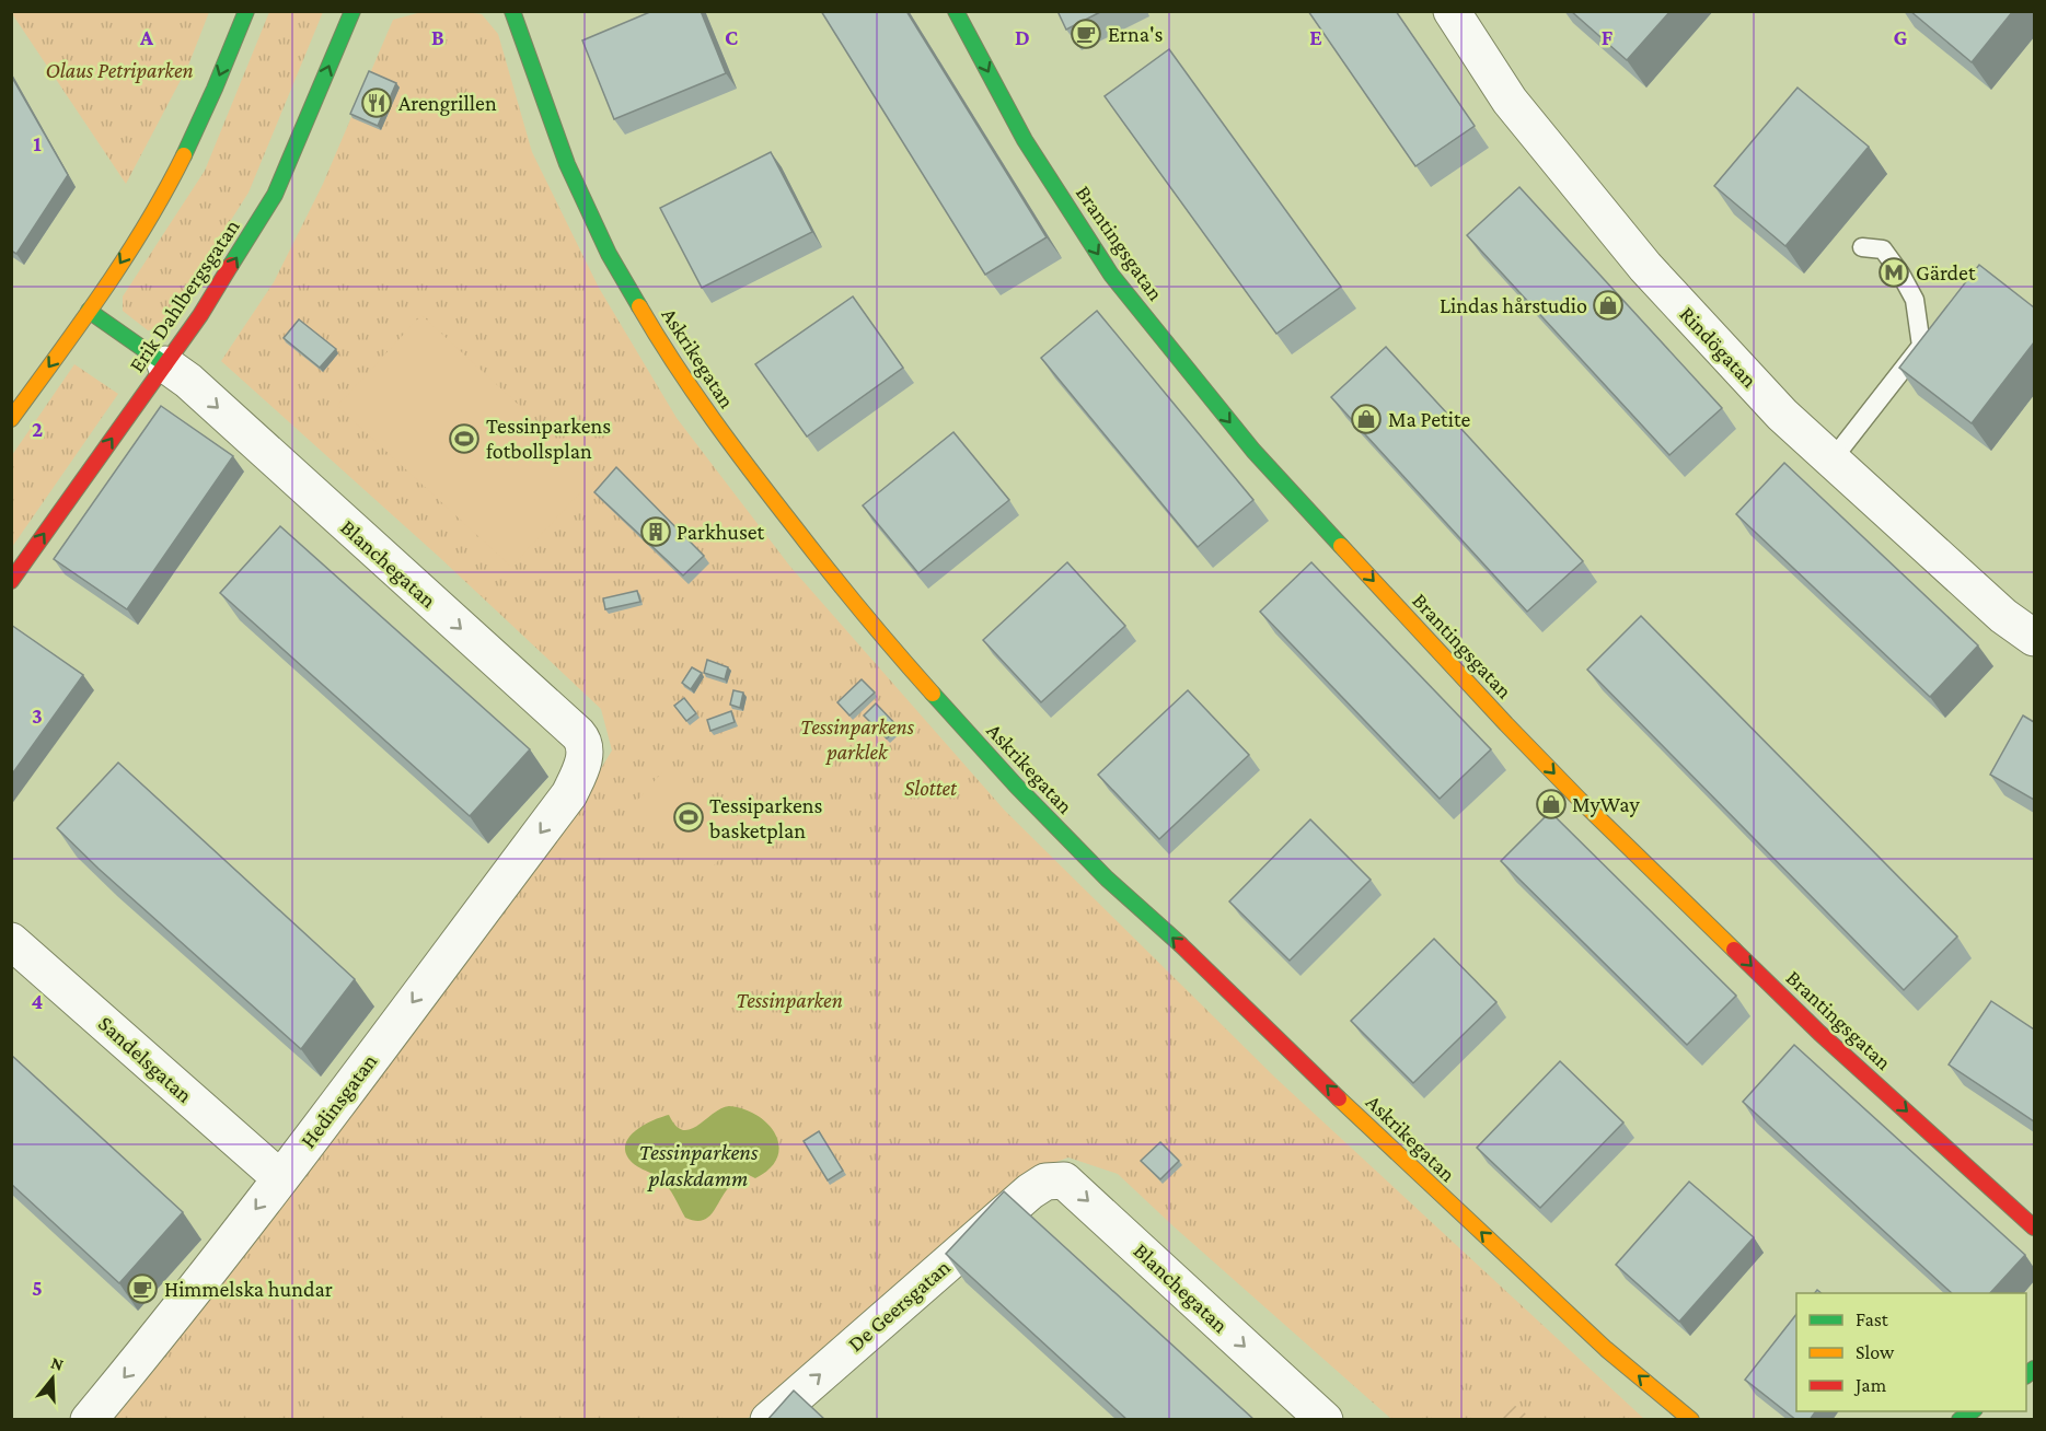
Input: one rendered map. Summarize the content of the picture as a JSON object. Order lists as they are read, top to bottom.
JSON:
{
  "streets": {
    "street": [
      "Brantingsgatan",
      "Erik Dahlbergsgatan",
      "Rindögatan",
      "Askrikegatan",
      "Blanchegatan",
      "Sandelsgatan",
      "Hedinsgatan",
      "De Geersgatan"
    ]
  },
  "crossings": [
    ["Erik Dahlbergsgatan", "Blanchegatan"],
    ["Blanchegatan", "Hedinsgatan"],
    ["Blanchegatan", "De Geersgatan"],
    ["Sandelsgatan", "Hedinsgatan"]
  ],
  "one_way": [
    "Brantingsgatan",
    "Askrikegatan",
    "Blanchegatan",
    "Hedinsgatan",
    "De Geersgatan"
  ],
  "water": ["Tessinparkens plaskdamm"],
  "parks": [
    "Olaus Petriparken",
    "Tessinparkens parklek",
    "Slottet",
    "Tessinparken"
  ],
  "places": {
    "cafe": ["Erna's", "Himmelska hundar"],
    "restaurant": ["Arengrillen"],
    "metro station": ["Gärdet"],
    "shop": ["Lindas hårstudio", "Ma Petite", "MyWay"],
    "sports": ["Tessinparkens fotbollsplan", "Tessiparkens basketplan"],
    "building": ["Parkhuset"]
  },
  "legend": ["Fast", "Slow", "Jam"],
  "north": "top",
  "grid": {
    "columns": [
      "A",
      "B",
      "C",
      "D",
      "E",
      "F",
      "G"
    ],
    "rows": [
      "1",
      "2",
      "3",
      "4",
      "5"
    ]
  }
}
